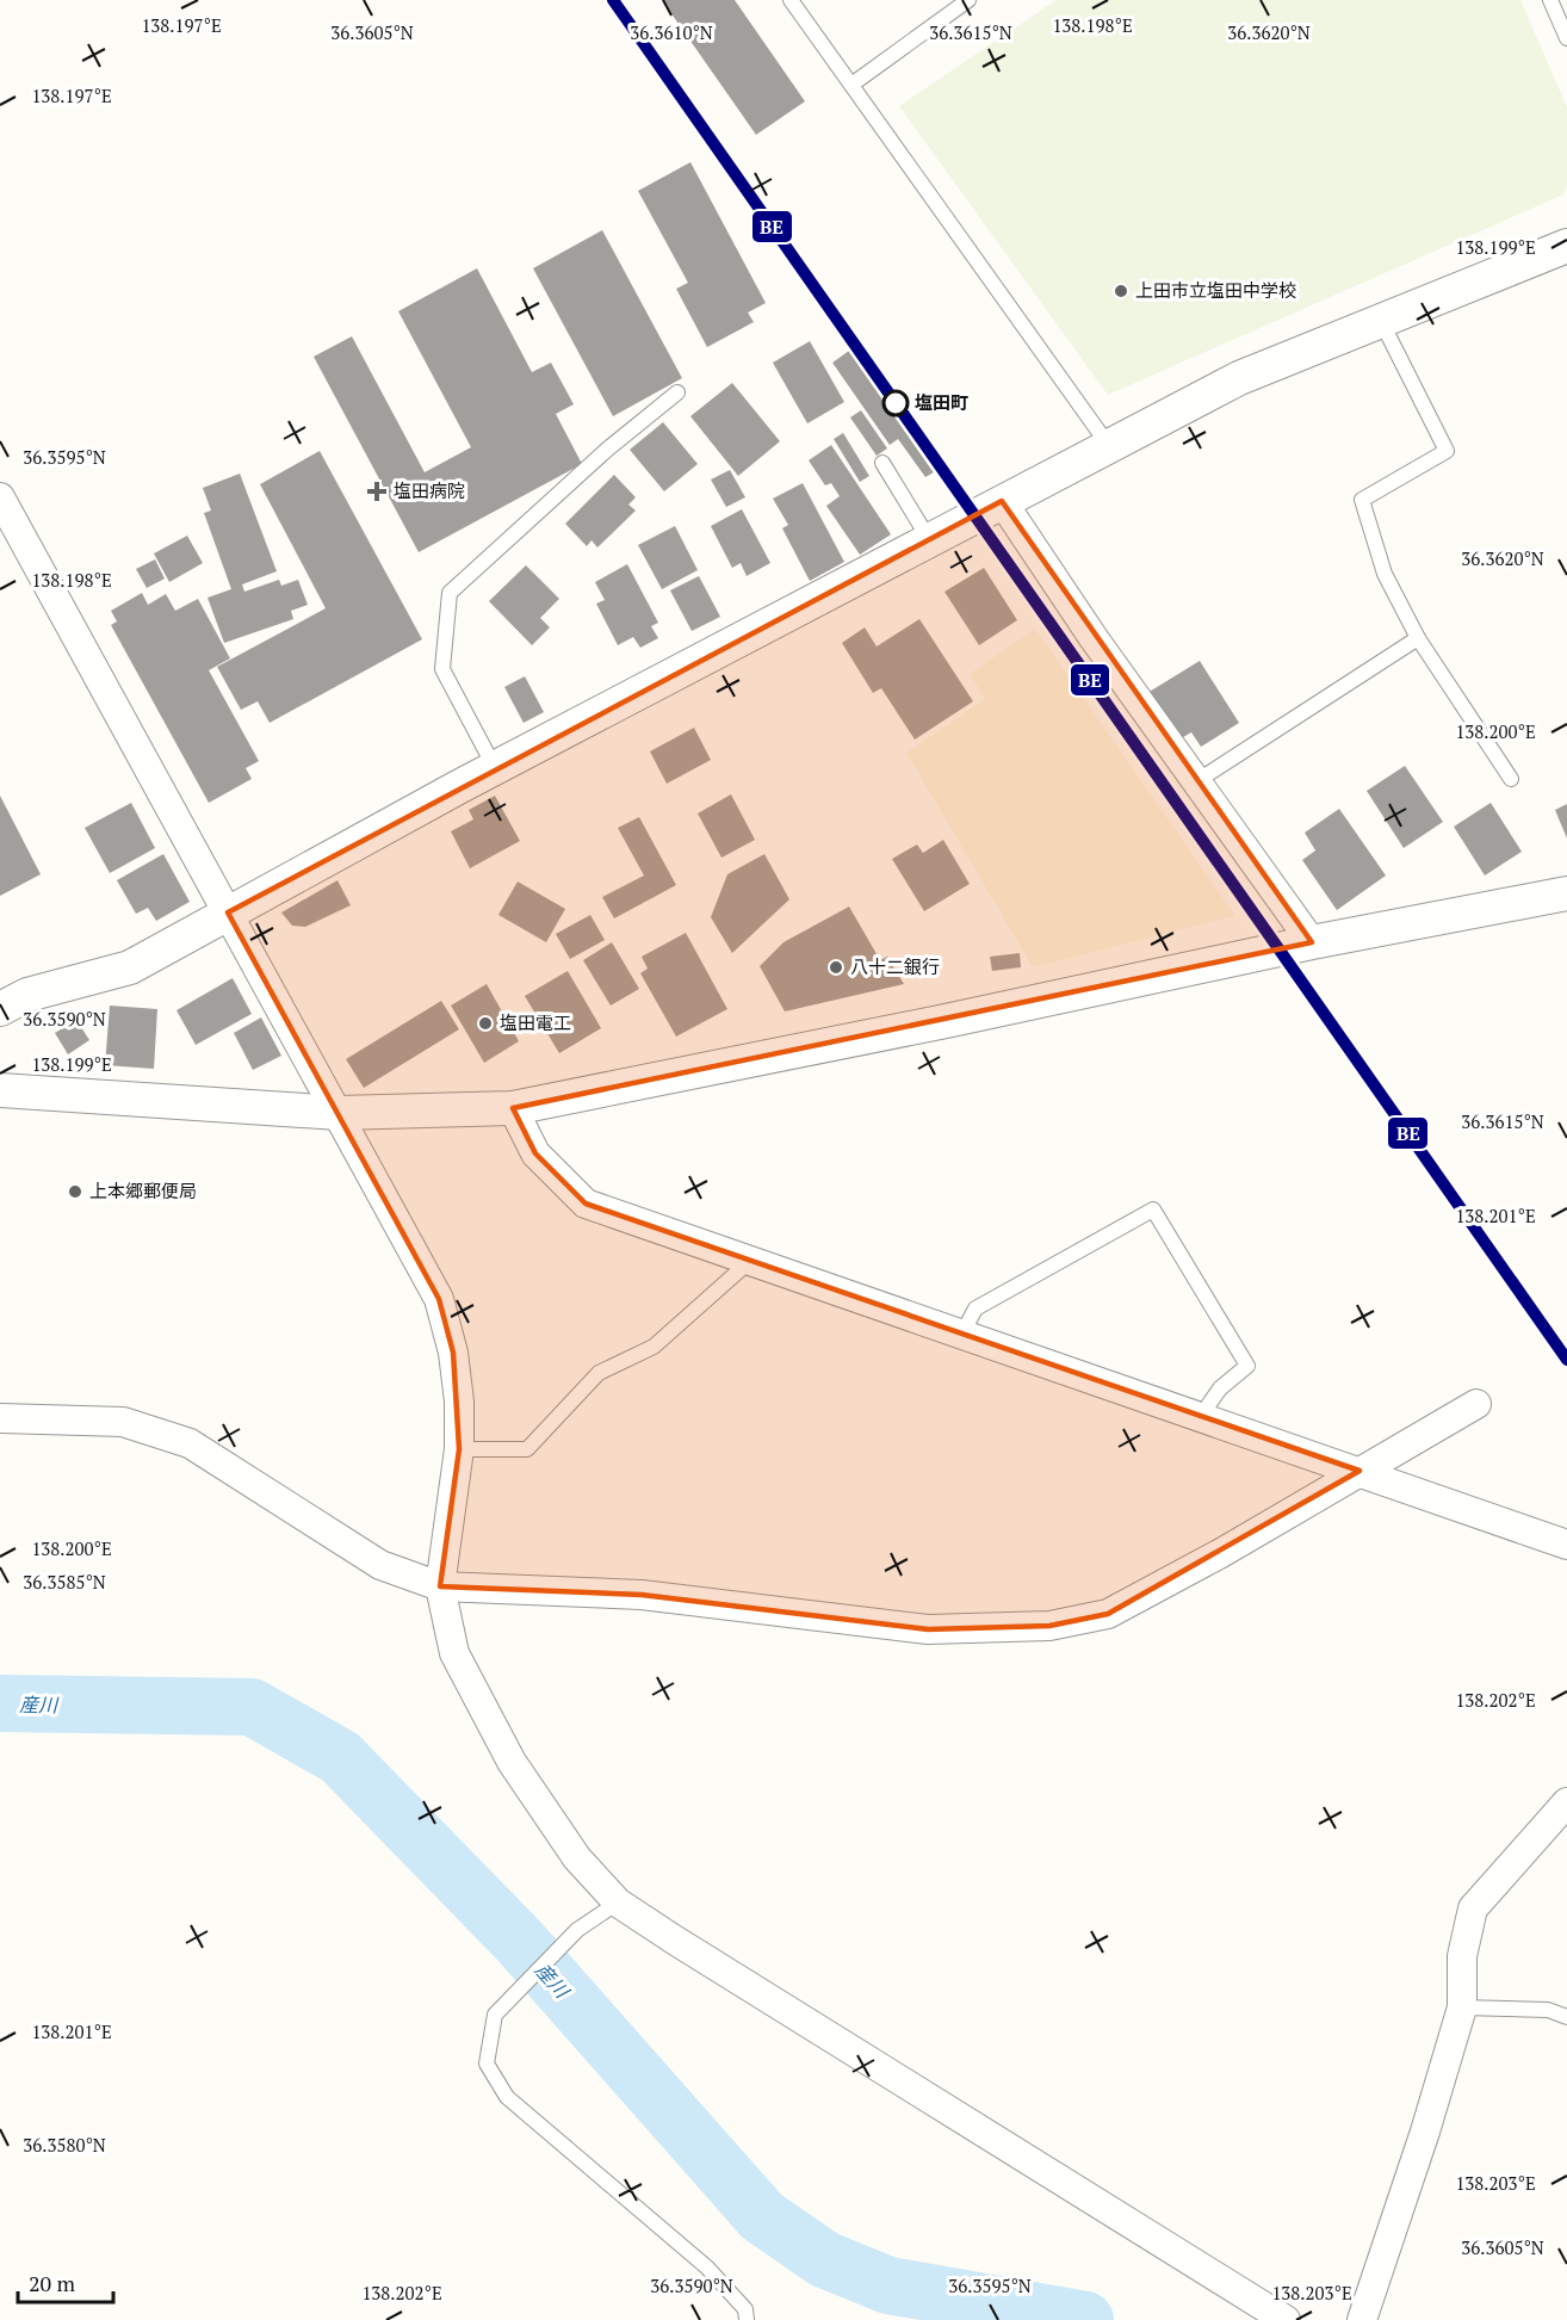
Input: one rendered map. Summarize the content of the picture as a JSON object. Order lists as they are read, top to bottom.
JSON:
{
  "water": ["産川"],
  "places": {
    "other": [
      "上田市立塩田中学校",
      "塩田町",
      "八十二銀行",
      "塩田電工",
      "上本郷郵便局"
    ],
    "health": ["塩田病院"]
  },
  "lines": ["transit line BE"],
  "scale_bar": "20 m",
  "coordinates": [
    "138.197°E",
    "138.198°E",
    "36.3605°N",
    "36.3610°N",
    "36.3615°N",
    "36.3620°N",
    "138.199°E",
    "36.3595°N",
    "138.200°E",
    "36.3590°N",
    "138.201°E",
    "36.3585°N",
    "138.202°E",
    "36.3580°N",
    "138.203°E"
  ]
}
